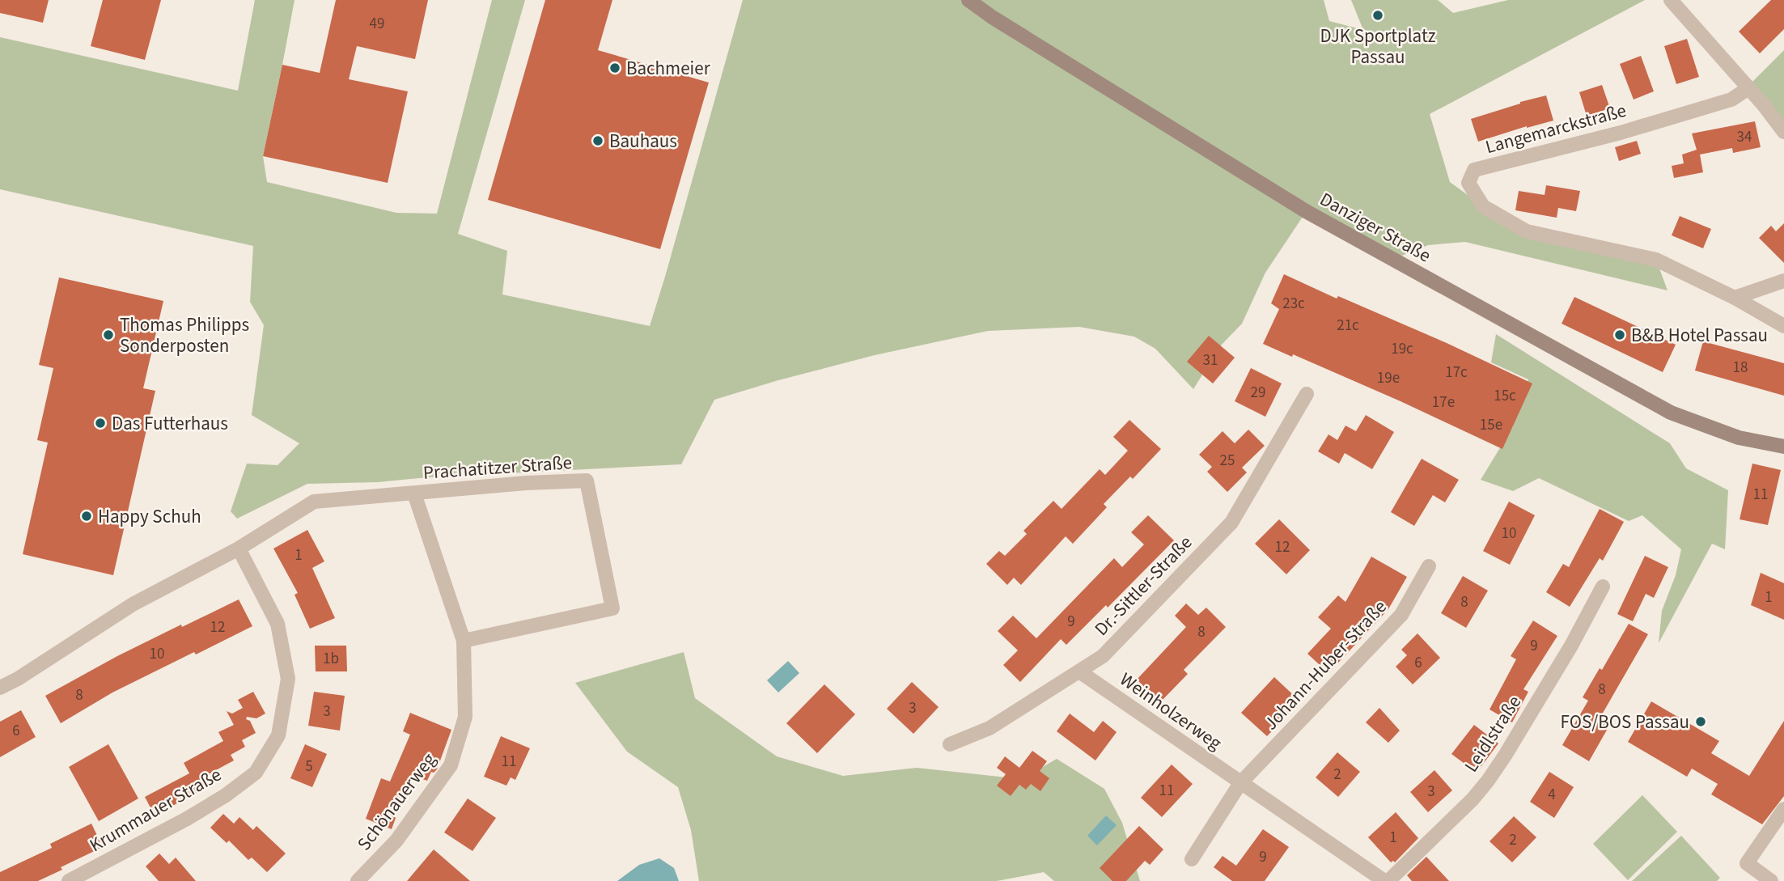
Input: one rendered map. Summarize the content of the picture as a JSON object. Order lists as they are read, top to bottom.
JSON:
{
  "streets": {
    "street": [
      "Langemarckstraße",
      "Danziger Straße",
      "Prachatitzer Straße",
      "Dr.-Sittler-Straße",
      "Johann-Huber-Straße",
      "Weinholzerweg",
      "Leidlstraße",
      "Schönauerweg",
      "Krummauer Straße"
    ]
  },
  "crossings": [
    ["Prachatitzer Straße", "Schönauerweg"],
    ["Prachatitzer Straße", "Krummauer Straße"],
    ["Dr.-Sittler-Straße", "Weinholzerweg"],
    ["Johann-Huber-Straße", "Weinholzerweg"],
    ["Weinholzerweg", "Leidlstraße"]
  ],
  "places": [
    "DJK Sportplatz Passau",
    "Bachmeier",
    "Bauhaus",
    "Thomas Philipps Sonderposten",
    "B&B Hotel Passau",
    "Das Futterhaus",
    "Happy Schuh",
    "FOS/BOS Passau"
  ],
  "house_numbers": [
    "49",
    "34",
    "23c",
    "21c",
    "19c",
    "31",
    "18",
    "17c",
    "19e",
    "29",
    "15c",
    "17e",
    "15e",
    "25",
    "11",
    "10",
    "12",
    "1",
    "1",
    "8",
    "9",
    "12",
    "8",
    "9",
    "10",
    "1b",
    "6",
    "8",
    "8",
    "3",
    "3",
    "6",
    "11",
    "5",
    "2",
    "11",
    "3",
    "4",
    "1",
    "2",
    "9"
  ]
}
